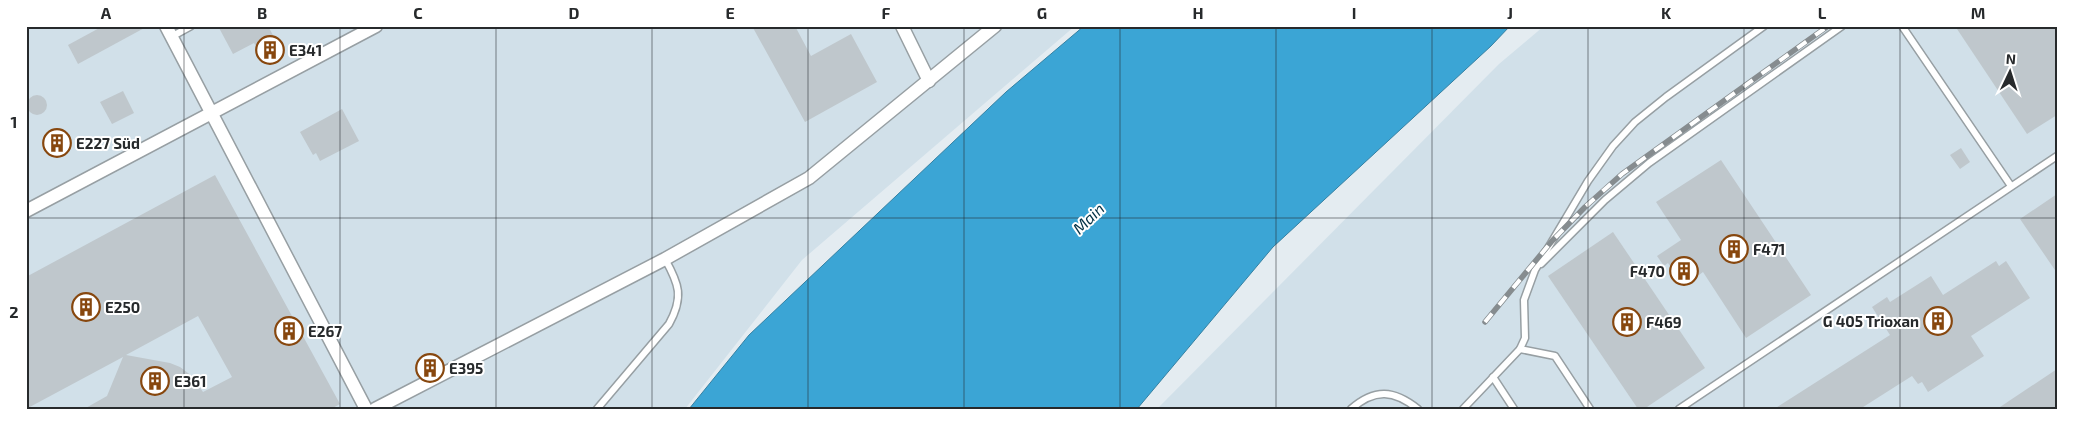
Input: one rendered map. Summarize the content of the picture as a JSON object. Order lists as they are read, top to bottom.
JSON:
{
  "water": ["Main"],
  "places": {
    "building": [
      "E341",
      "E227 Süd",
      "F471",
      "F470",
      "E250",
      "G 405 Trioxan",
      "F469",
      "E267",
      "E395",
      "E361"
    ]
  },
  "north": "top",
  "grid": {
    "columns": [
      "A",
      "B",
      "C",
      "D",
      "E",
      "F",
      "G",
      "H",
      "I",
      "J",
      "K",
      "L",
      "M"
    ],
    "rows": ["1", "2"]
  }
}
